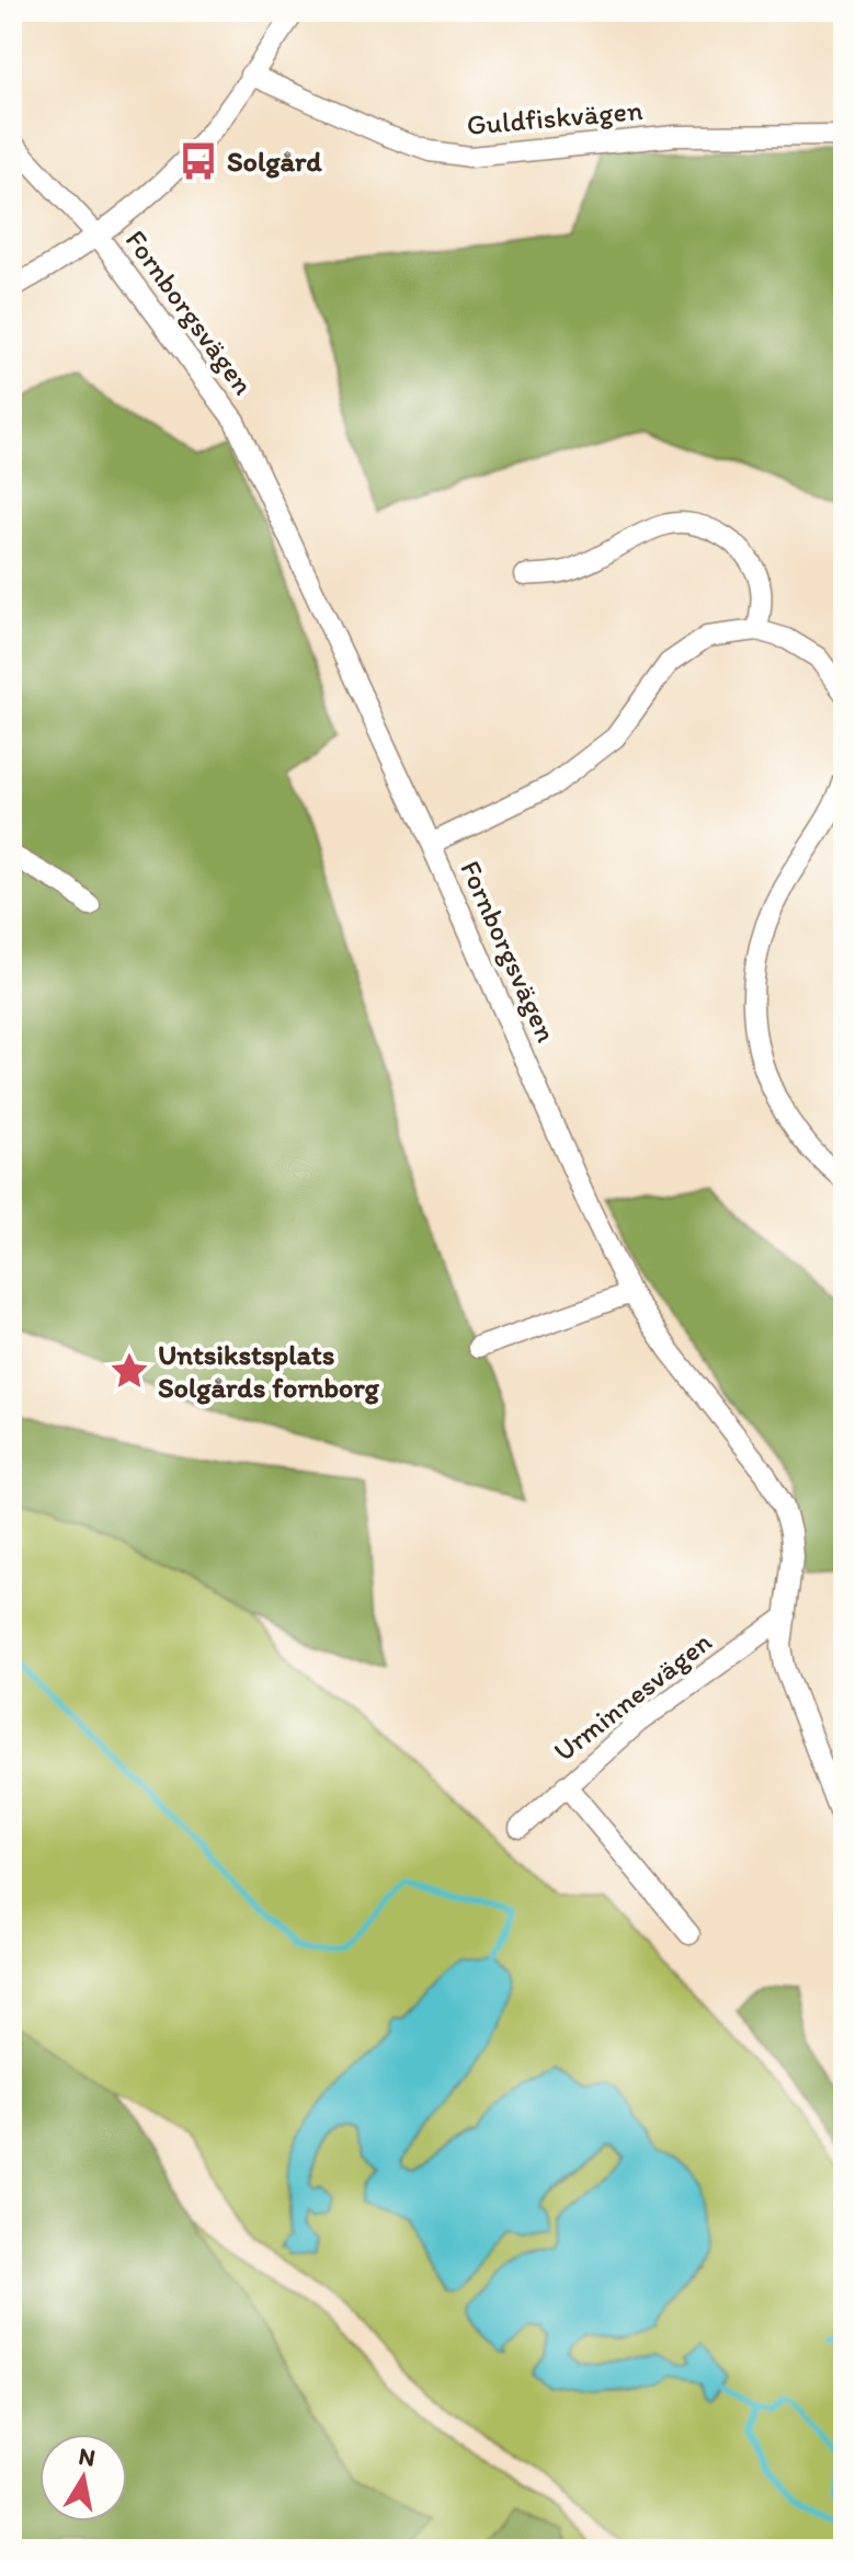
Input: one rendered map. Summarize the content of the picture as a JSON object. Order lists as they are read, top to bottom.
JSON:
{
  "streets": {
    "street": ["Guldfiskvägen", "Fornborgsvägen", "Urminnesvägen"]
  },
  "crossings": [
    ["Fornborgsvägen", "Urminnesvägen"]
  ],
  "places": {
    "bus stop": ["Solgård"],
    "place": ["Untsikstsplats Solgårds fornborg"]
  },
  "north": "top"
}
